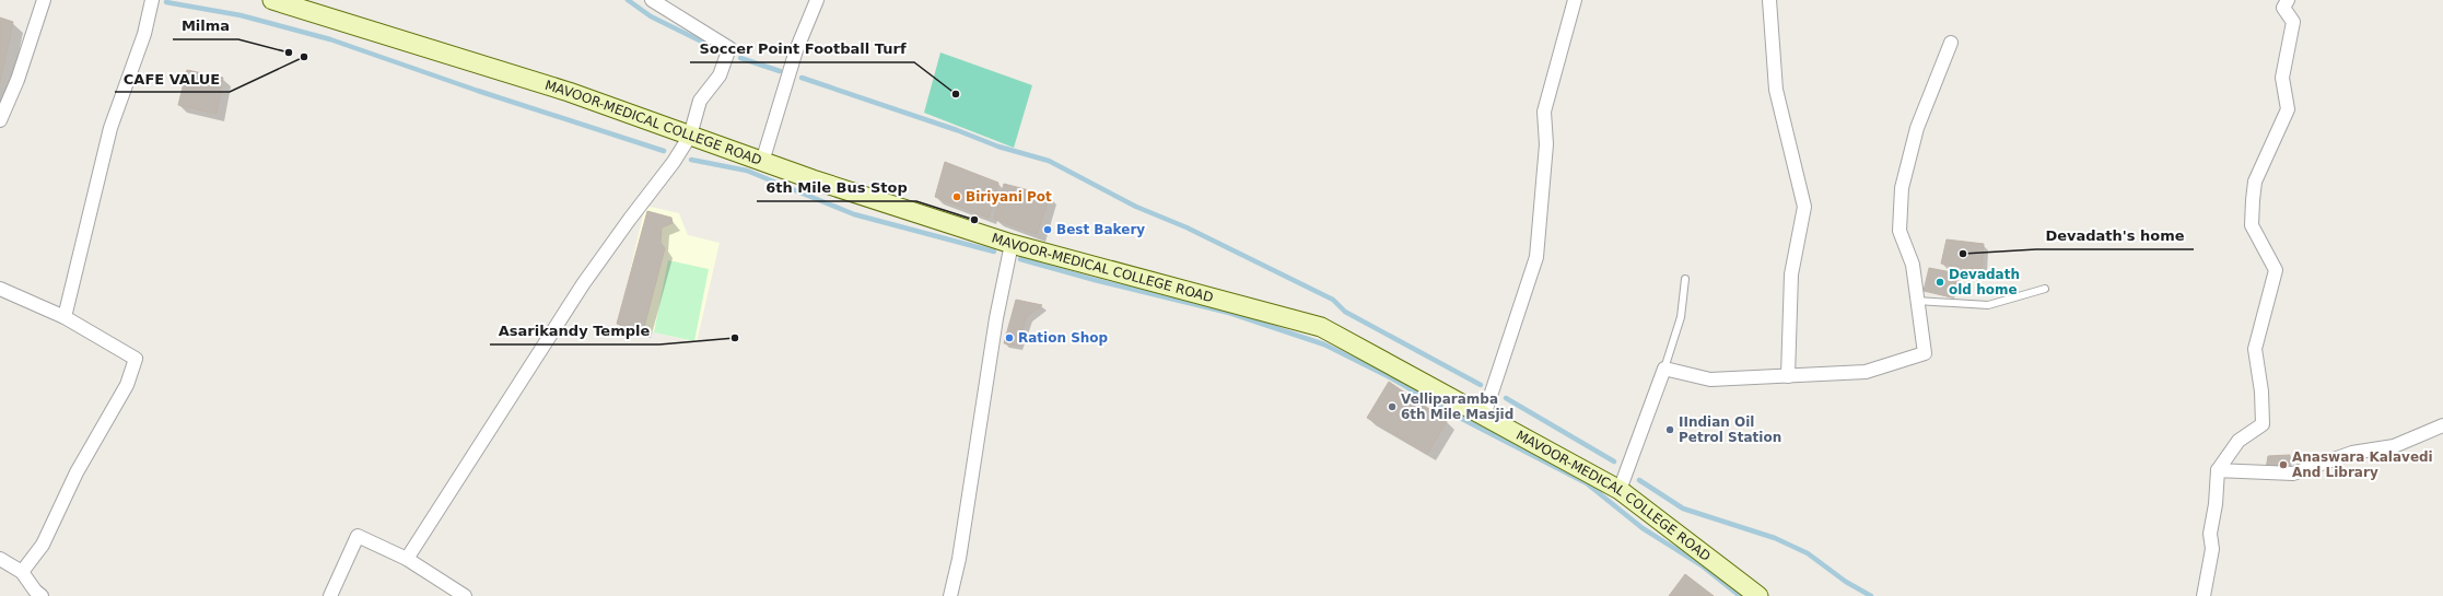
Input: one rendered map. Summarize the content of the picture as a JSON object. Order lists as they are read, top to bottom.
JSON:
{
  "streets": {
    "main road": ["MAVOOR-MEDICAL COLLEGE ROAD"]
  },
  "places": [
    "Milma",
    "CAFE VALUE",
    "Soccer Point Football Turf",
    "Biriyani Pot",
    "6th Mile Bus Stop",
    "Best Bakery",
    "Devadath's home",
    "Devadath old home",
    "Asarikandy Temple",
    "Ration Shop",
    "Velliparamba 6th Mile Masjid",
    "IIndian Oil Petrol Station",
    "Anaswara Kalavedi And Library"
  ]
}
